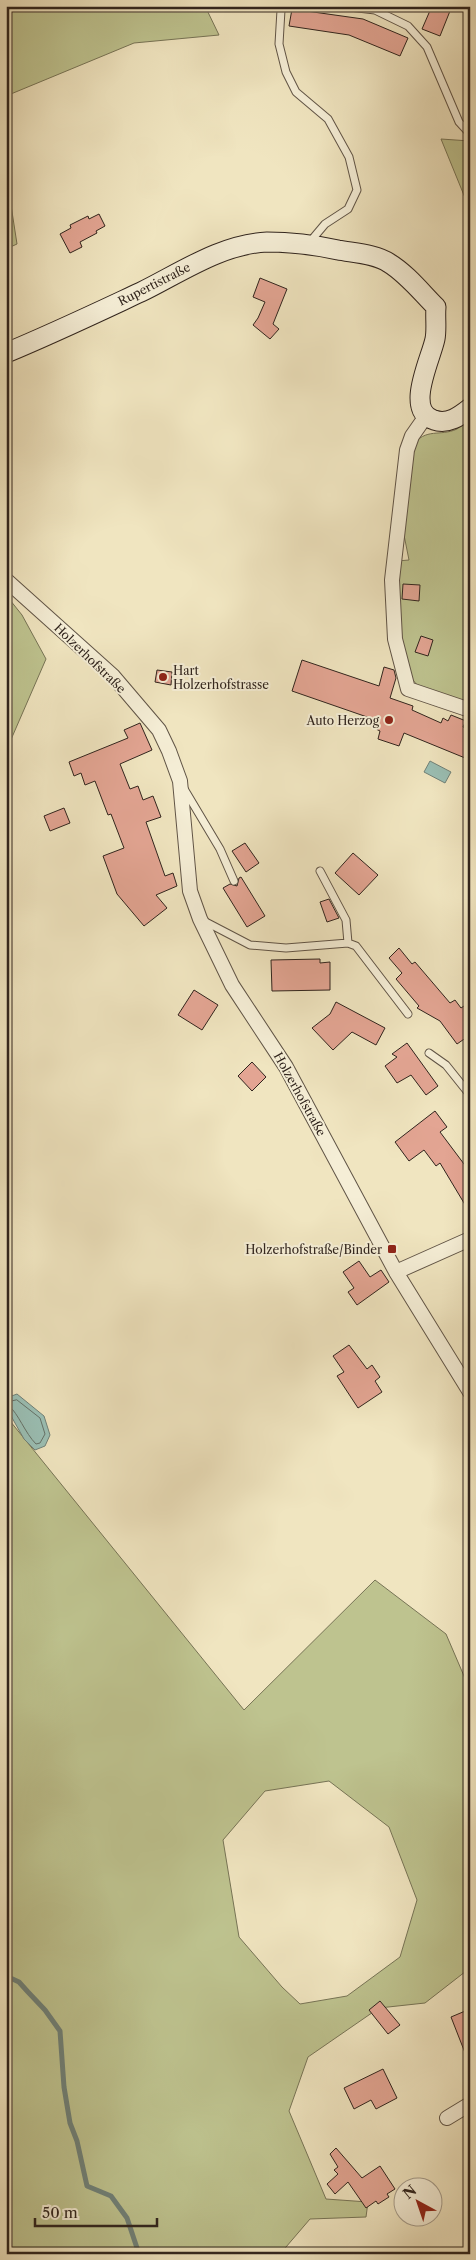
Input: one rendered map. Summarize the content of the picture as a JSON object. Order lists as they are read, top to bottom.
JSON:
{
  "streets": {
    "main road": ["Rupertistraße"],
    "street": ["Holzerhofstraße"]
  },
  "places": {
    "other": ["Hart Holzerhofstrasse", "Auto Herzog"],
    "transit": ["Holzerhofstraße/Binder"]
  },
  "scale_bar": "50 m",
  "north": "top left"
}
